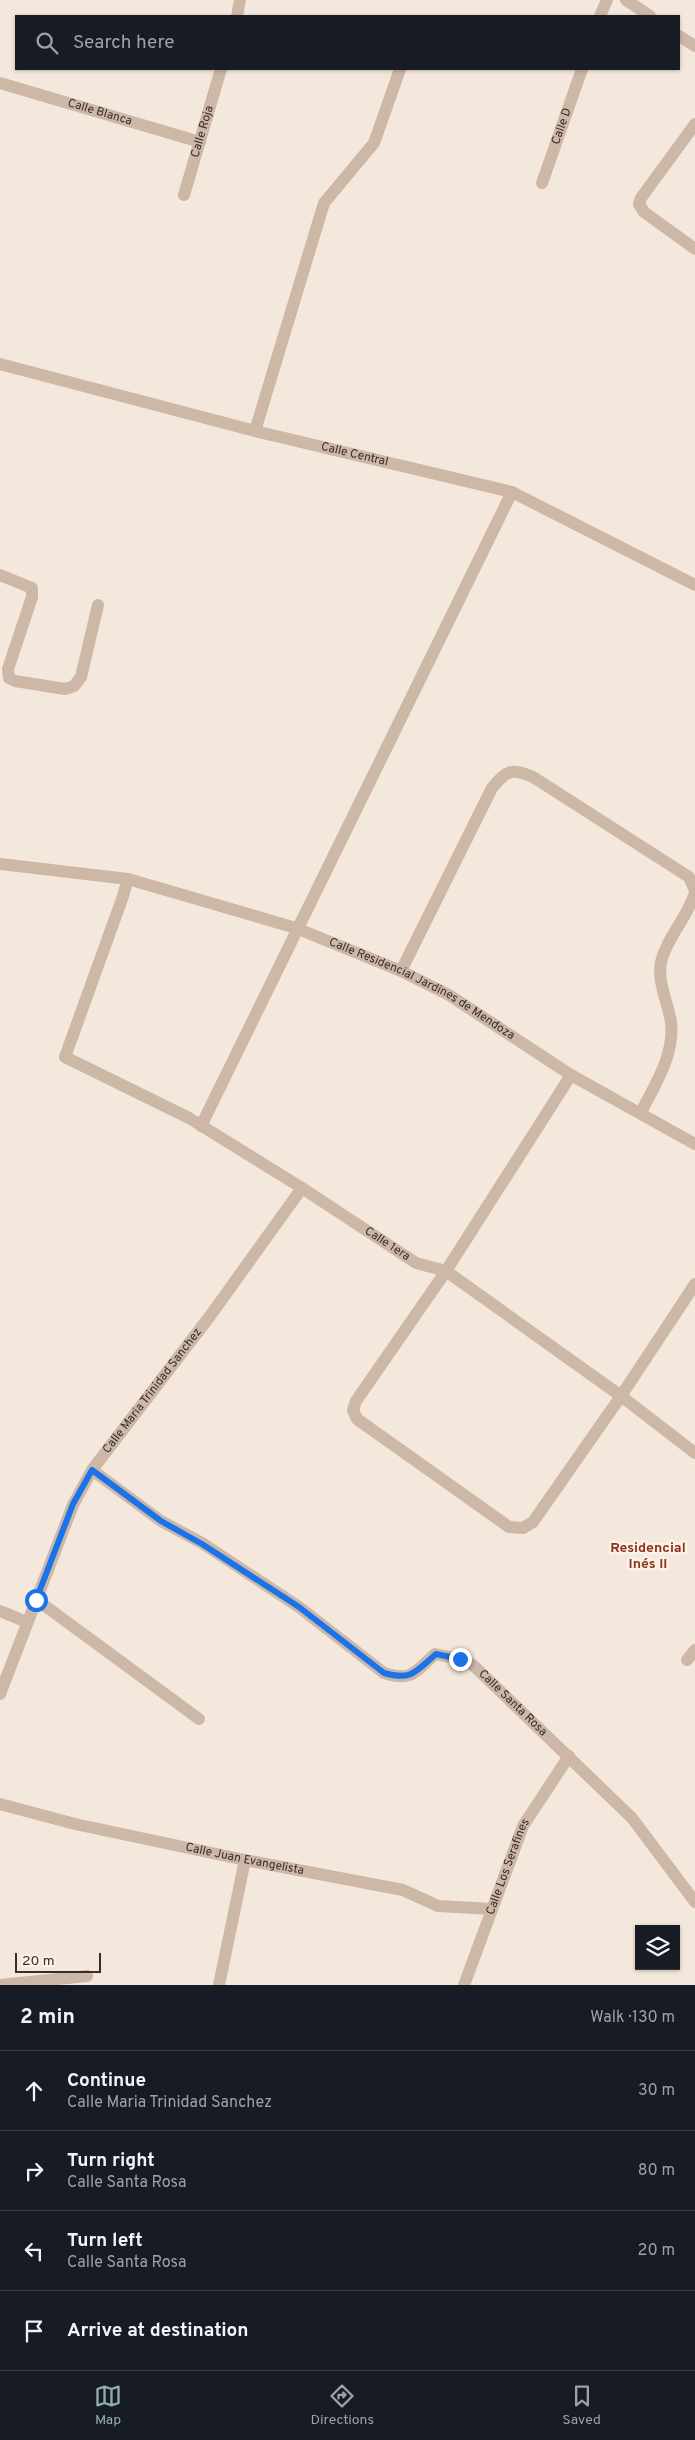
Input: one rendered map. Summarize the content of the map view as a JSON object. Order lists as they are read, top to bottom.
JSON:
{
  "streets": {
    "street": [
      "Calle Blanca",
      "Calle D",
      "Calle Roja",
      "Calle Central",
      "Calle Residencial Jardines de Mendoza",
      "Calle 1era",
      "Calle Maria Trinidad Sanchez",
      "Calle Santa Rosa",
      "Calle Juan Evangelista",
      "Calle Los Serafines"
    ]
  },
  "crossings": [
    ["Calle Blanca", "Calle Roja"],
    ["Calle Residencial Jardines de Mendoza", "Calle 1era"],
    ["Calle 1era", "Calle Maria Trinidad Sanchez"],
    ["Calle Maria Trinidad Sanchez", "Calle Santa Rosa"],
    ["Calle Santa Rosa", "Calle Los Serafines"],
    ["Calle Juan Evangelista", "Calle Los Serafines"]
  ],
  "districts": ["Residencial Inés II"],
  "scale_bar": "20 m",
  "page": {
    "search": "Search here",
    "scale": "20 m",
    "heading": ["2 min", "Walk · 130 m"],
    "list": [
      ["Continue", "Calle Maria Trinidad Sanchez", "30 m"],
      ["Turn right", "Calle Santa Rosa", "80 m"],
      ["Turn left", "Calle Santa Rosa", "20 m"],
      "Arrive at destination"
    ],
    "nav": ["Map", "Directions", "Saved"]
  }
}
